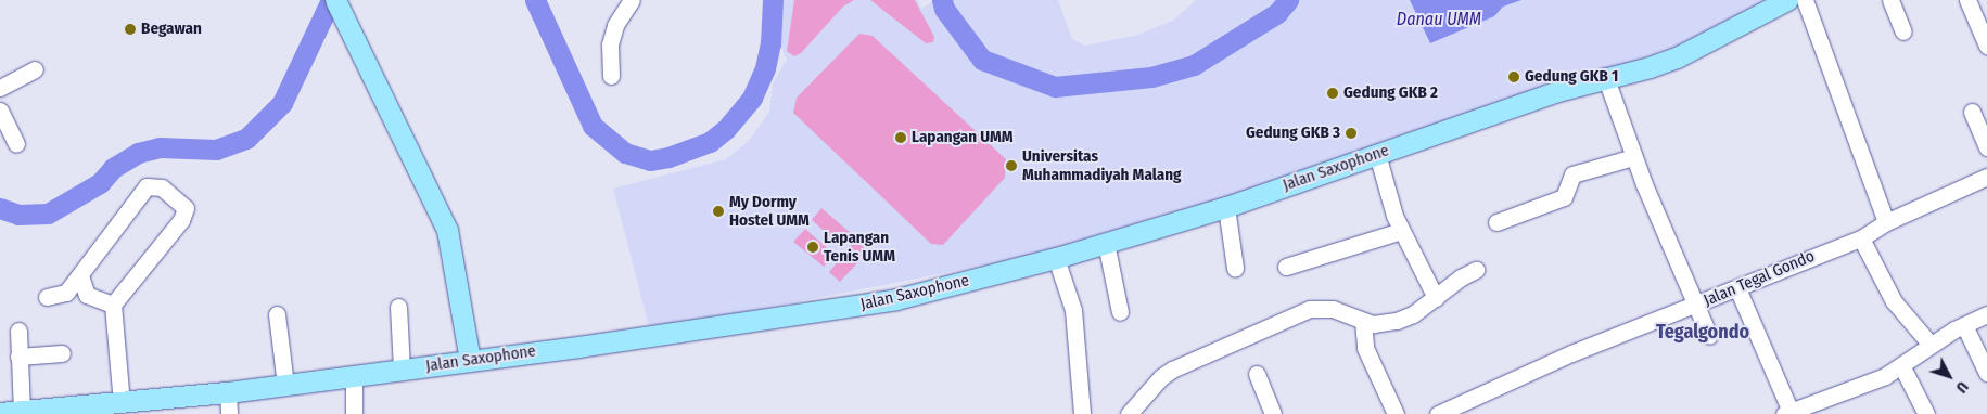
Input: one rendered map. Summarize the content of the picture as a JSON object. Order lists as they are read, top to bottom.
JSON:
{
  "streets": {
    "main road": ["Jalan Saxophone"],
    "street": ["Jalan Tegal Gondo"]
  },
  "districts": ["Tegalgondo"],
  "water": ["Danau UMM"],
  "places": [
    "Begawan",
    "Gedung GKB 1",
    "Gedung GKB 2",
    "Gedung GKB 3",
    "Lapangan UMM",
    "Universitas Muhammadiyah Malang",
    "My Dormy Hostel UMM",
    "Lapangan Tenis UMM"
  ],
  "north": "bottom right"
}
